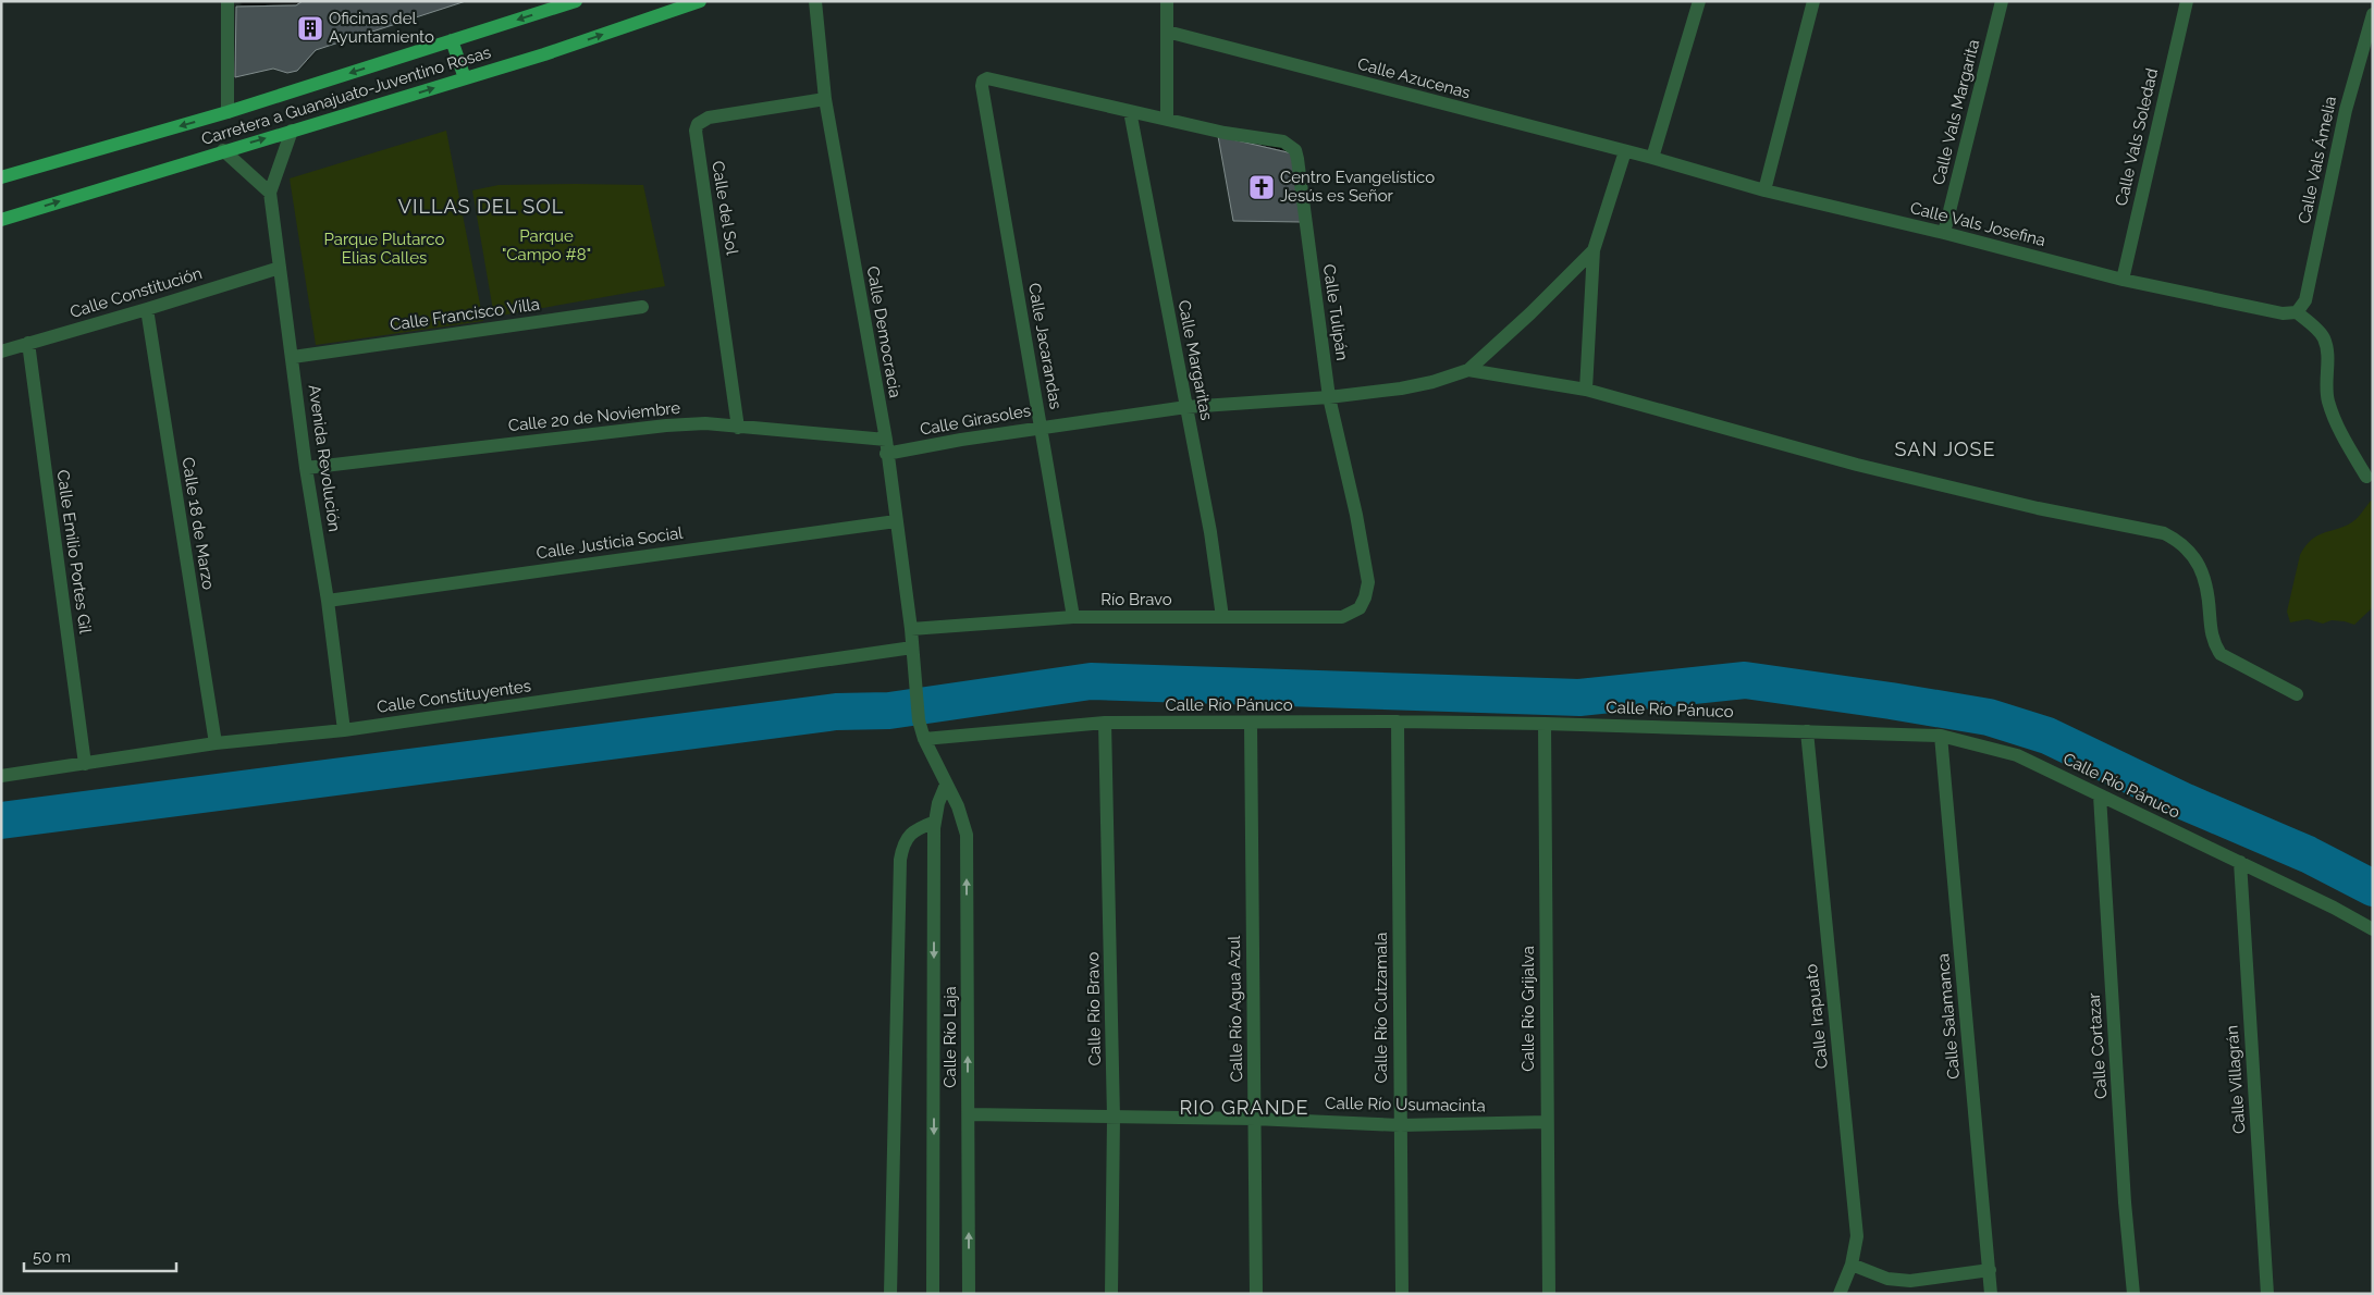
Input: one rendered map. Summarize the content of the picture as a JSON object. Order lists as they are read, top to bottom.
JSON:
{
  "streets": {
    "main road": ["Carretera a Guanajuato-Juventino Rosas"],
    "street": [
      "Calle Azucenas",
      "Calle Vals Margarita",
      "Calle Vals Soledad",
      "Calle Vals Ámelia",
      "Calle del Sol",
      "Calle Vals Josefina",
      "Calle Constitución",
      "Calle Tulipán",
      "Calle Francisco Villa",
      "Calle Democracia",
      "Calle Jacarandas",
      "Calle Margaritas",
      "Calle 20 de Noviembre",
      "Calle Girasoles",
      "Avenida Revolución",
      "Calle 18 de Marzo",
      "Calle Justicia Social",
      "Calle Emilio Portes Gil",
      "Río Bravo",
      "Calle Constituyentes",
      "Calle Río Pánuco",
      "Calle Río Cutzamala",
      "Calle Río Bravo",
      "Calle Río Agua Azul",
      "Calle Río Grijalva",
      "Calle Irapuato",
      "Calle Salamanca",
      "Calle Río Laja",
      "Calle Cortazar",
      "Calle Villagrán",
      "Calle Río Usumacinta"
    ]
  },
  "crossings": [
    ["Calle Azucenas", "Calle Vals Josefina"],
    ["Carretera a Guanajuato-Juventino Rosas", "Avenida Revolución"],
    ["Calle Vals Margarita", "Calle Vals Josefina"],
    ["Calle Vals Soledad", "Calle Vals Josefina"],
    ["Calle Vals Ámelia", "Calle Vals Josefina"],
    ["Calle del Sol", "Calle Democracia"],
    ["Calle del Sol", "Calle 20 de Noviembre"],
    ["Calle Constitución", "Avenida Revolución"],
    ["Calle Constitución", "Calle 18 de Marzo"],
    ["Calle Constitución", "Calle Emilio Portes Gil"],
    ["Calle Tulipán", "Calle Girasoles"],
    ["Calle Tulipán", "Río Bravo"],
    ["Calle Francisco Villa", "Avenida Revolución"],
    ["Calle Democracia", "Calle 20 de Noviembre"],
    ["Calle Democracia", "Calle Girasoles"],
    ["Calle Democracia", "Calle Justicia Social"],
    ["Calle Democracia", "Río Bravo"],
    ["Calle Democracia", "Calle Constituyentes"],
    ["Calle Democracia", "Calle Río Laja"],
    ["Calle Jacarandas", "Calle Margaritas"],
    ["Calle Jacarandas", "Calle Girasoles"],
    ["Calle Jacarandas", "Río Bravo"],
    ["Calle Margaritas", "Calle Girasoles"],
    ["Calle Margaritas", "Río Bravo"],
    ["Calle 20 de Noviembre", "Calle Girasoles"],
    ["Calle 20 de Noviembre", "Avenida Revolución"],
    ["Avenida Revolución", "Calle Justicia Social"],
    ["Avenida Revolución", "Calle Constituyentes"],
    ["Calle 18 de Marzo", "Calle Constituyentes"],
    ["Calle Emilio Portes Gil", "Calle Constituyentes"],
    ["Calle Río Pánuco", "Calle Río Cutzamala"],
    ["Calle Río Pánuco", "Calle Río Bravo"],
    ["Calle Río Pánuco", "Calle Río Agua Azul"],
    ["Calle Río Pánuco", "Calle Río Grijalva"],
    ["Calle Río Pánuco", "Calle Irapuato"],
    ["Calle Río Pánuco", "Calle Salamanca"],
    ["Calle Río Pánuco", "Calle Río Laja"],
    ["Calle Río Pánuco", "Calle Cortazar"],
    ["Calle Río Pánuco", "Calle Villagrán"],
    ["Calle Río Cutzamala", "Calle Río Usumacinta"],
    ["Calle Río Bravo", "Calle Río Usumacinta"],
    ["Calle Río Agua Azul", "Calle Río Usumacinta"],
    ["Calle Río Grijalva", "Calle Río Usumacinta"],
    ["Calle Río Laja", "Calle Río Usumacinta"]
  ],
  "districts": ["VILLAS DEL SOL", "SAN JOSE", "RIO GRANDE"],
  "parks": ["Parque \"Campo #8\"", "Parque Plutarco Elias Calles"],
  "places": {
    "building": ["Oficinas del Ayuntamiento"],
    "church": ["Centro Evangelístico Jesús es Señor"]
  },
  "scale_bar": "50 m"
}
